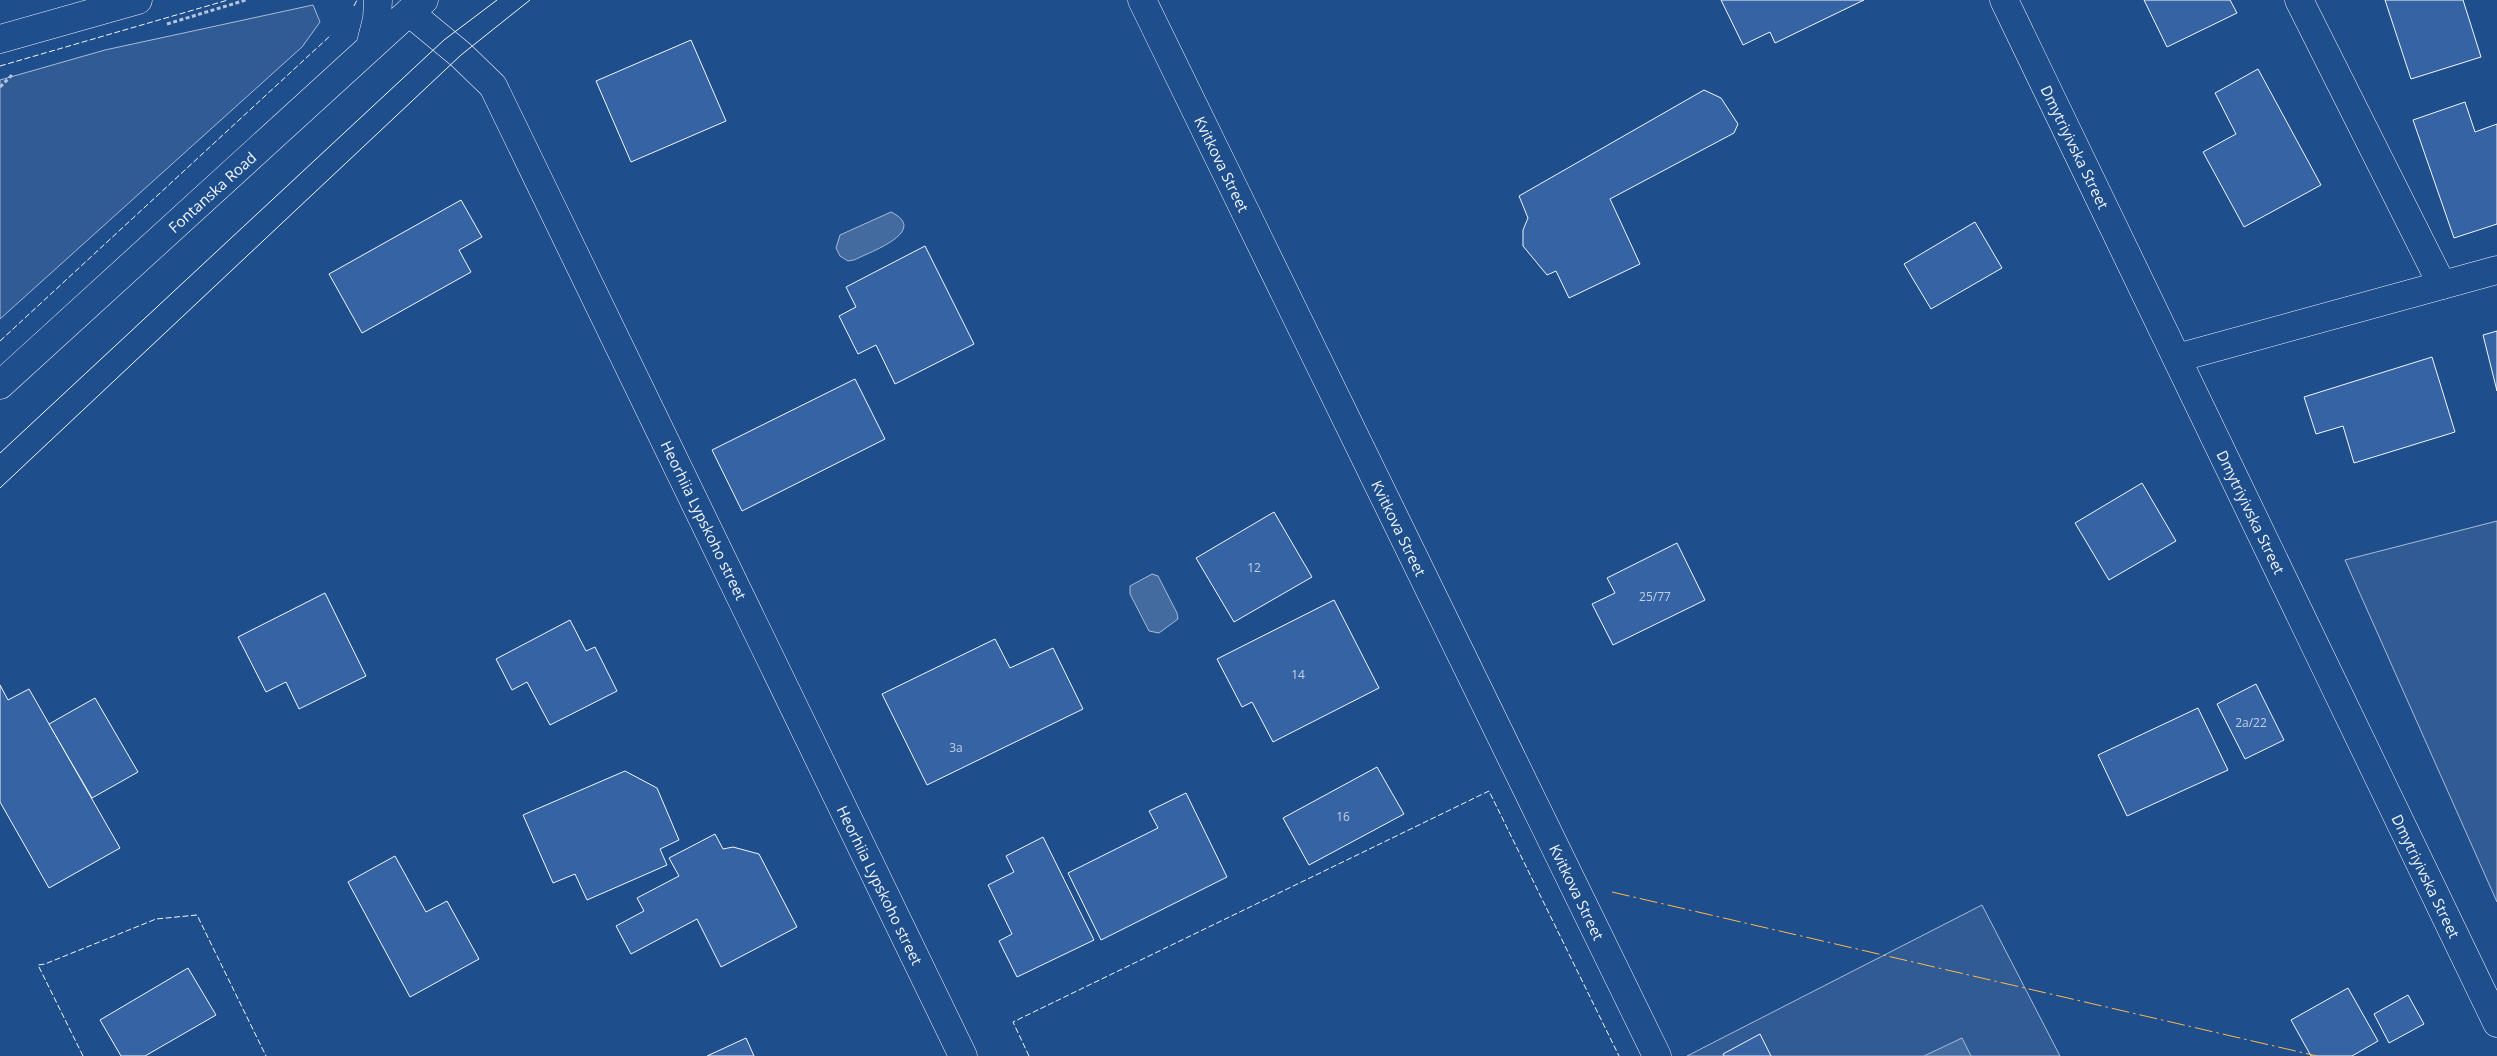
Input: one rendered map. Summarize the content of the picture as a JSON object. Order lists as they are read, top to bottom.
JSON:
{
  "streets": {
    "street": [
      "Dmytriyivska Street",
      "Kvitkova Street",
      "Fontanska Road",
      "Heorhiia Lypskoho street"
    ]
  },
  "crossings": [
    ["Fontanska Road", "Heorhiia Lypskoho street"]
  ],
  "house_numbers": [
    "12",
    "25/77",
    "14",
    "2а/22",
    "3а",
    "16"
  ]
}
